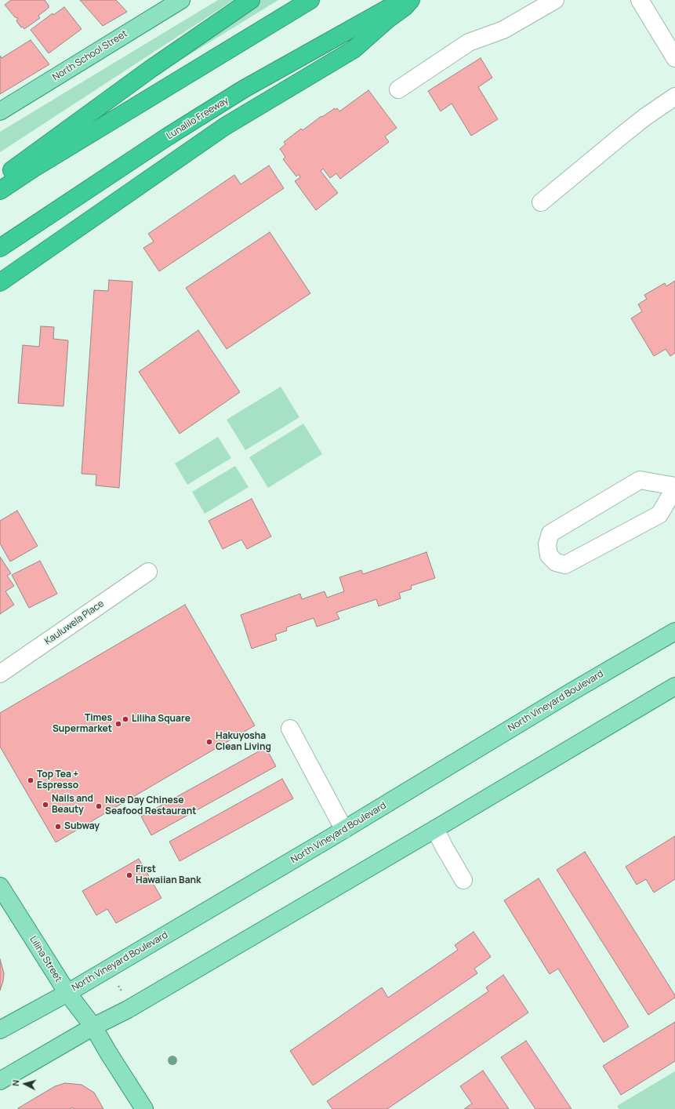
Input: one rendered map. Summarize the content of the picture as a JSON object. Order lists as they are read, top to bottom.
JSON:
{
  "streets": {
    "highway": ["Lunalilo Freeway"],
    "main road": ["North School Street", "North Vineyard Boulevard", "Liliha Street"],
    "street": ["Kauluwela Place"]
  },
  "crossings": [
    ["North Vineyard Boulevard", "Liliha Street"]
  ],
  "places": [
    "Liliha Square",
    "Times Supermarket",
    "Hakuyosha Clean Living",
    "Top Tea + Espresso",
    "Nails and Beauty",
    "Nice Day Chinese Seafood Restaurant",
    "Subway",
    "First Hawaiian Bank"
  ],
  "north": "left"
}
